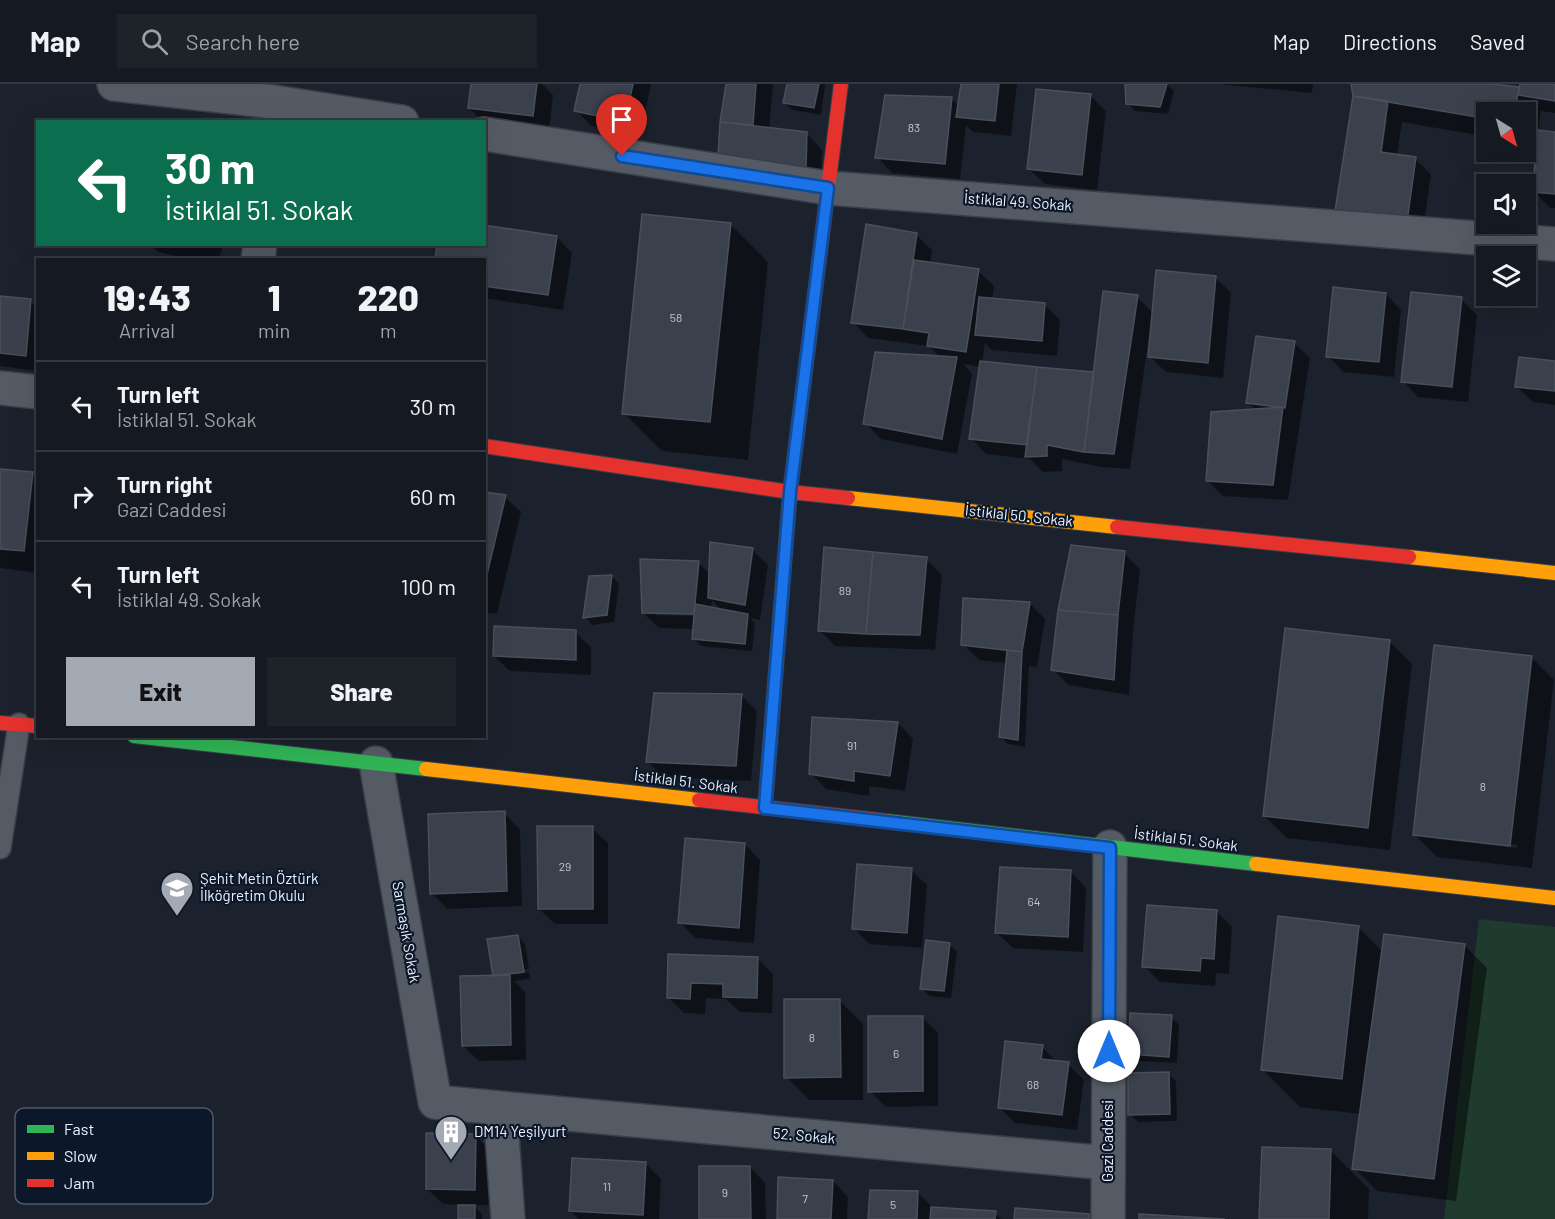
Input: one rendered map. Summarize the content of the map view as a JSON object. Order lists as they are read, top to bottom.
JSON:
{
  "streets": {
    "street": [
      "İstiklal 49. Sokak",
      "İstiklal 50. Sokak",
      "İstiklal 51. Sokak",
      "Sarmaşık Sokak",
      "52. Sokak",
      "Gazi Caddesi"
    ]
  },
  "crossings": [
    ["İstiklal 51. Sokak", "Sarmaşık Sokak"],
    ["İstiklal 51. Sokak", "Gazi Caddesi"],
    ["Sarmaşık Sokak", "52. Sokak"],
    ["52. Sokak", "Gazi Caddesi"]
  ],
  "places": {
    "school or university": ["Şehit Metin Öztürk İlköğretim Okulu"],
    "building": ["DM14 Yeşilyurt"]
  },
  "house_numbers": [
    "83",
    "58",
    "89",
    "91",
    "8",
    "29",
    "64",
    "8",
    "6",
    "68",
    "11",
    "9",
    "7",
    "5"
  ],
  "legend": ["Fast", "Slow", "Jam"],
  "north": "bottom right",
  "page": {
    "header": "Map",
    "search": "Search here",
    "nav": ["Map", "Directions", "Saved"],
    "turn": ["30 m", "İstiklal 51. Sokak"],
    "eta": [
      "19:43",
      "Arrival",
      "1",
      "min",
      "220",
      "m"
    ],
    "list": [
      {
        "name": "Turn left",
        "note": "İstiklal 51. Sokak",
        "value": "30 m"
      },
      {
        "name": "Turn right",
        "note": "Gazi Caddesi",
        "value": "60 m"
      },
      {
        "name": "Turn left",
        "note": "İstiklal 49. Sokak",
        "value": "100 m"
      }
    ],
    "buttons": ["Exit", "Share"]
  }
}
